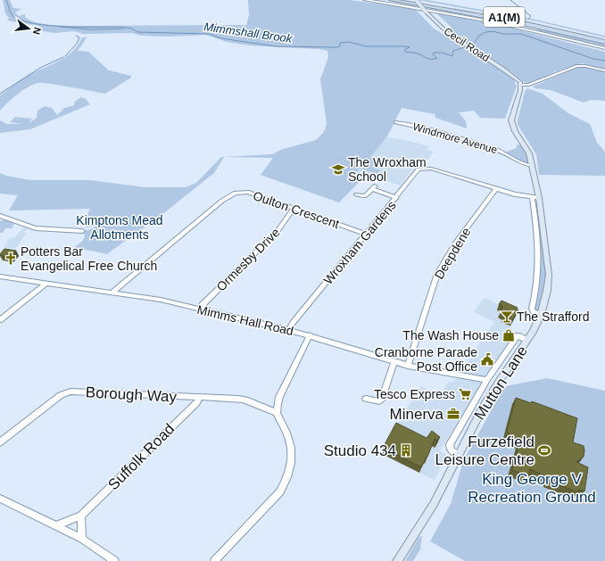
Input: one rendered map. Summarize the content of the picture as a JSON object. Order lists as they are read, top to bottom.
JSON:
{
  "streets": {
    "highway": ["A1(M)"],
    "main road": ["Cecil Road", "Mutton Lane"],
    "street": [
      "Windmore Avenue",
      "Oulton Crescent",
      "Wroxham Gardens",
      "Deepdene",
      "Ormesby Drive",
      "Mimms Hall Road",
      "Borough Way",
      "Suffolk Road"
    ]
  },
  "crossings": [
    ["Cecil Road", "Mutton Lane"],
    ["Windmore Avenue", "Mutton Lane"],
    ["Oulton Crescent", "Wroxham Gardens"],
    ["Oulton Crescent", "Ormesby Drive"],
    ["Oulton Crescent", "Mimms Hall Road"],
    ["Wroxham Gardens", "Deepdene"],
    ["Wroxham Gardens", "Mimms Hall Road"],
    ["Wroxham Gardens", "Mutton Lane"],
    ["Deepdene", "Mimms Hall Road"],
    ["Ormesby Drive", "Mimms Hall Road"],
    ["Borough Way", "Suffolk Road"]
  ],
  "water": ["Mimmshall Brook"],
  "parks": ["Kimptons Mead Allotments", "King George V Recreation Ground"],
  "places": {
    "school or university": ["The Wroxham School"],
    "church": ["Potters Bar Evangelical Free Church"],
    "bar": ["The Strafford"],
    "shop": ["The Wash House"],
    "public building": ["Cranborne Parade Post Office"],
    "supermarket": ["Tesco Express"],
    "office": ["Minerva"],
    "building": ["Studio 434"],
    "sports": ["Furzefield Leisure Centre"]
  },
  "north": "right"
}
